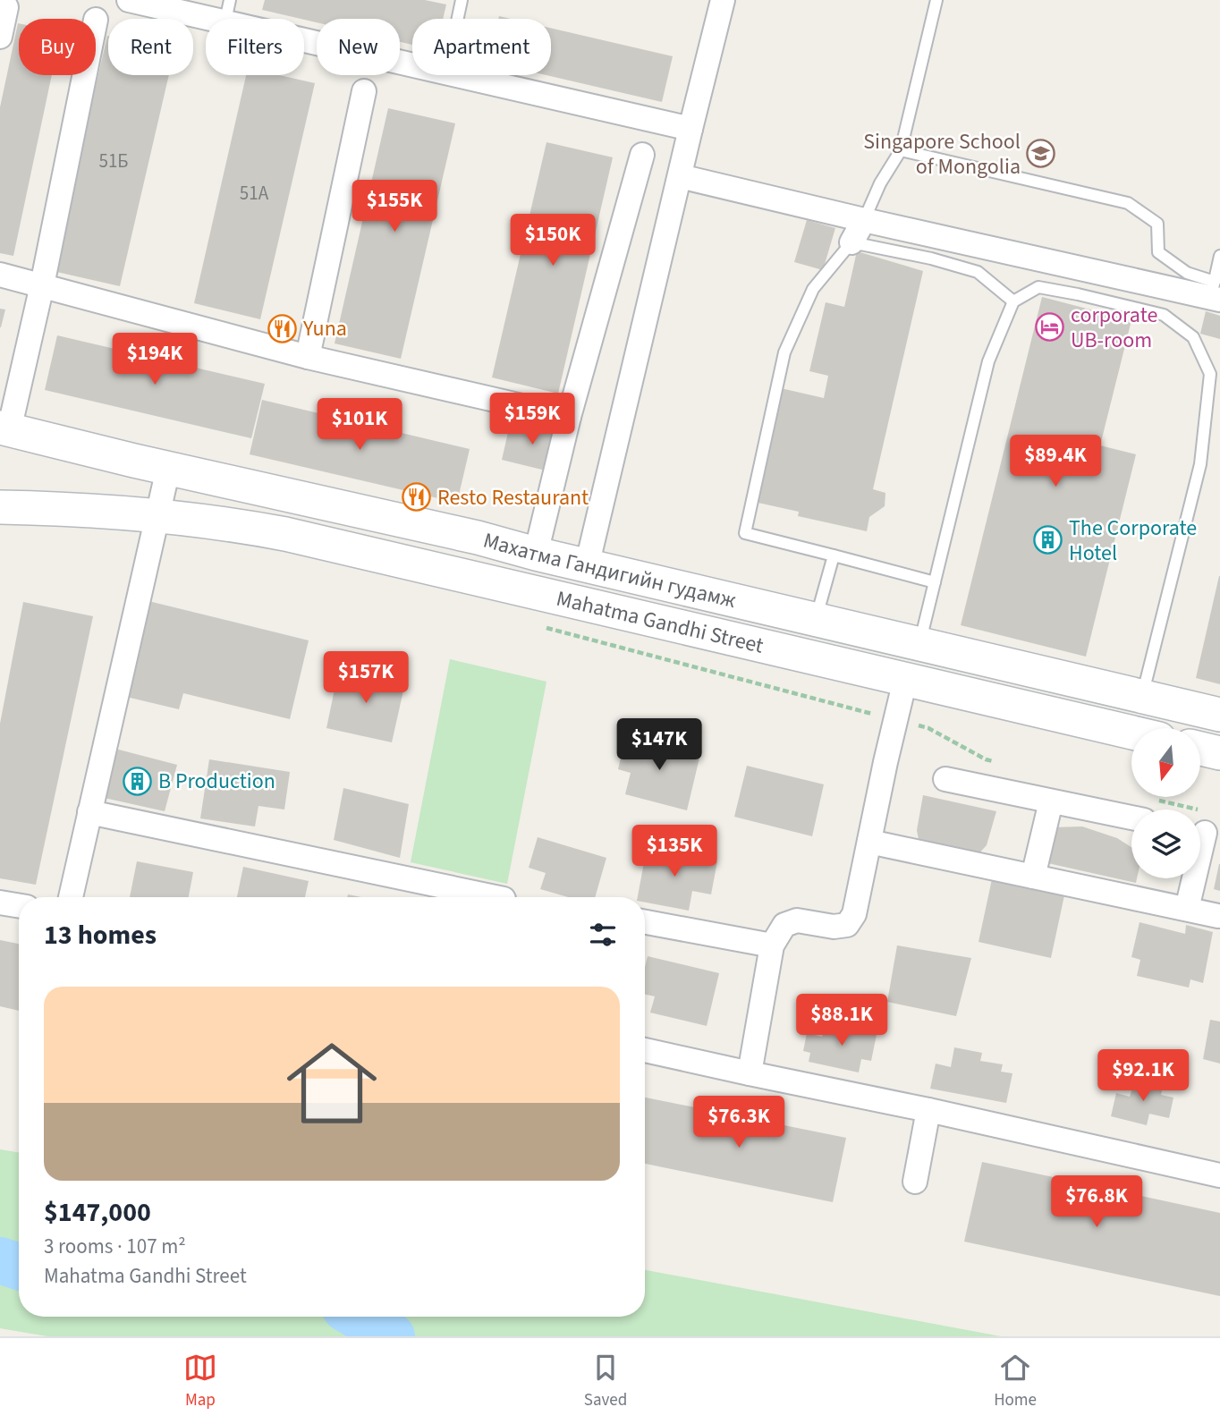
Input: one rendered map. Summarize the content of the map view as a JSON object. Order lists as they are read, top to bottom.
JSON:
{
  "streets": {
    "main road": ["Махатма Гандигийн гудамж", "Mahatma Gandhi Street"]
  },
  "places": {
    "school or university": ["Singapore School of Mongolia"],
    "hotel": ["corporate UB-room"],
    "restaurant": ["Yuna", "Resto Restaurant"],
    "building": ["The Corporate Hotel", "B Production"]
  },
  "house_numbers": ["51Б", "51A"],
  "north": "bottom",
  "page": {
    "chip": [
      "Buy",
      "Rent",
      "Filters",
      "New",
      "Apartment"
    ],
    "price": [
      "$155K",
      "$150K",
      "$194K",
      "$159K",
      "$101K",
      "$89.4K",
      "$157K",
      "$147K",
      "$135K",
      "$88.1K",
      "$92.1K",
      "$76.3K",
      "$76.8K"
    ],
    "heading": "13 homes",
    "list": [
      {
        "name": "$147,000",
        "note": "3 rooms · 107 m² · Mahatma Gandhi Street"
      }
    ],
    "tabs": ["Map", "Saved", "Home"]
  }
}
